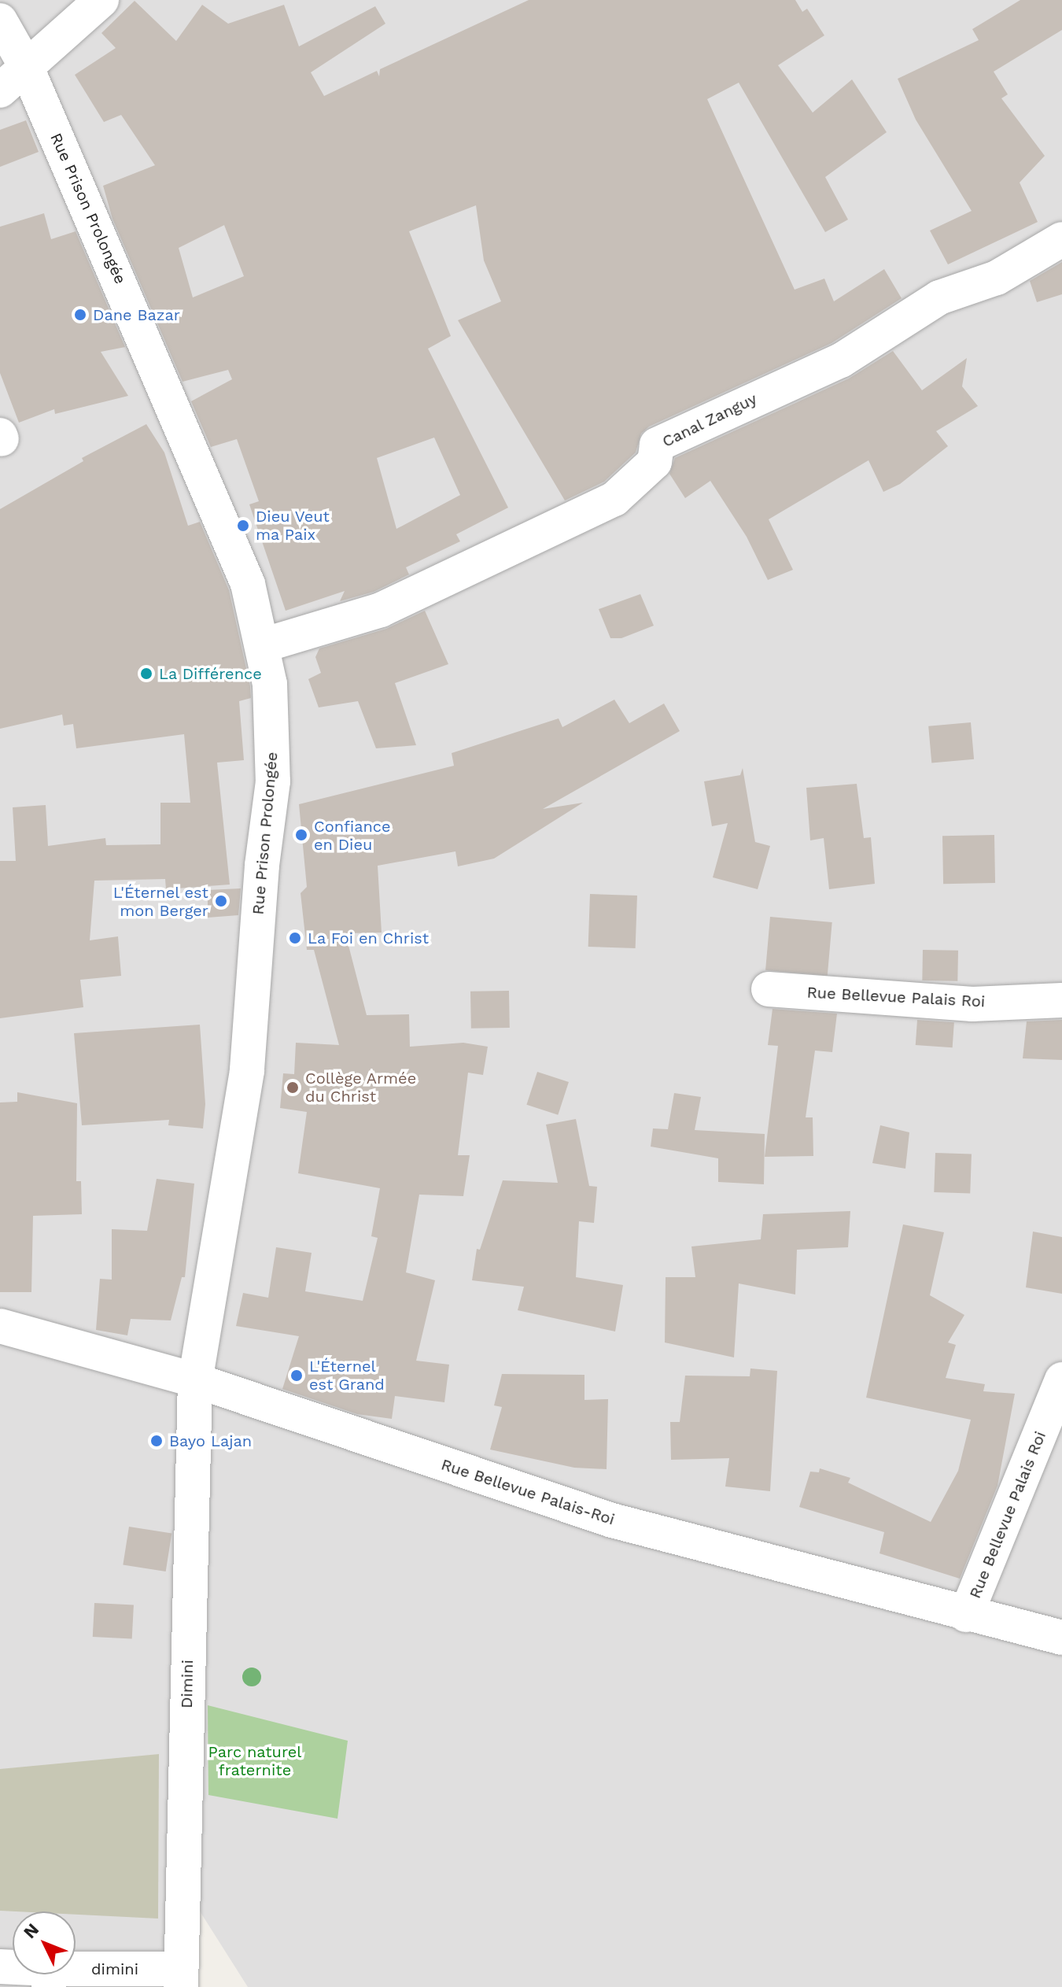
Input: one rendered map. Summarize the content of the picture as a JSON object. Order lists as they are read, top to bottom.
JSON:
{
  "streets": {
    "street": [
      "Rue Prison Prolongée",
      "Canal Zanguy",
      "Rue Bellevue Palais Roi",
      "Rue Bellevue Palais-Roi",
      "Dimini",
      "dimini"
    ]
  },
  "crossings": [
    ["Rue Prison Prolongée", "Canal Zanguy"],
    ["Rue Prison Prolongée", "Rue Bellevue Palais-Roi"],
    ["Rue Prison Prolongée", "Dimini"],
    ["Rue Bellevue Palais Roi", "Rue Bellevue Palais-Roi"],
    ["Rue Bellevue Palais-Roi", "Dimini"],
    ["Dimini", "dimini"]
  ],
  "parks": ["Parc naturel fraternite"],
  "places": [
    "Dane Bazar",
    "Dieu Veut ma Paix",
    "La Différence",
    "Confiance en Dieu",
    "L'Éternel est mon Berger",
    "La Foi en Christ",
    "Collège Armée du Christ",
    "L'Éternel est Grand",
    "Bayo Lajan"
  ],
  "north": "top left"
}
